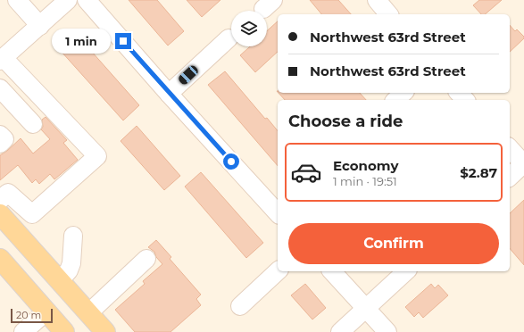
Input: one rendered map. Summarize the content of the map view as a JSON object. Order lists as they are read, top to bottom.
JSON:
{
  "scale_bar": "20 m",
  "page": {
    "banner": ["Northwest 63rd Street", "Northwest 63rd Street"],
    "bubble": "1 min",
    "heading": "Choose a ride",
    "list": [
      {
        "name": "Economy",
        "note": "1 min · 19:51",
        "value": "$2.87"
      }
    ],
    "buttons": "Confirm",
    "scale": "20 m"
  }
}
